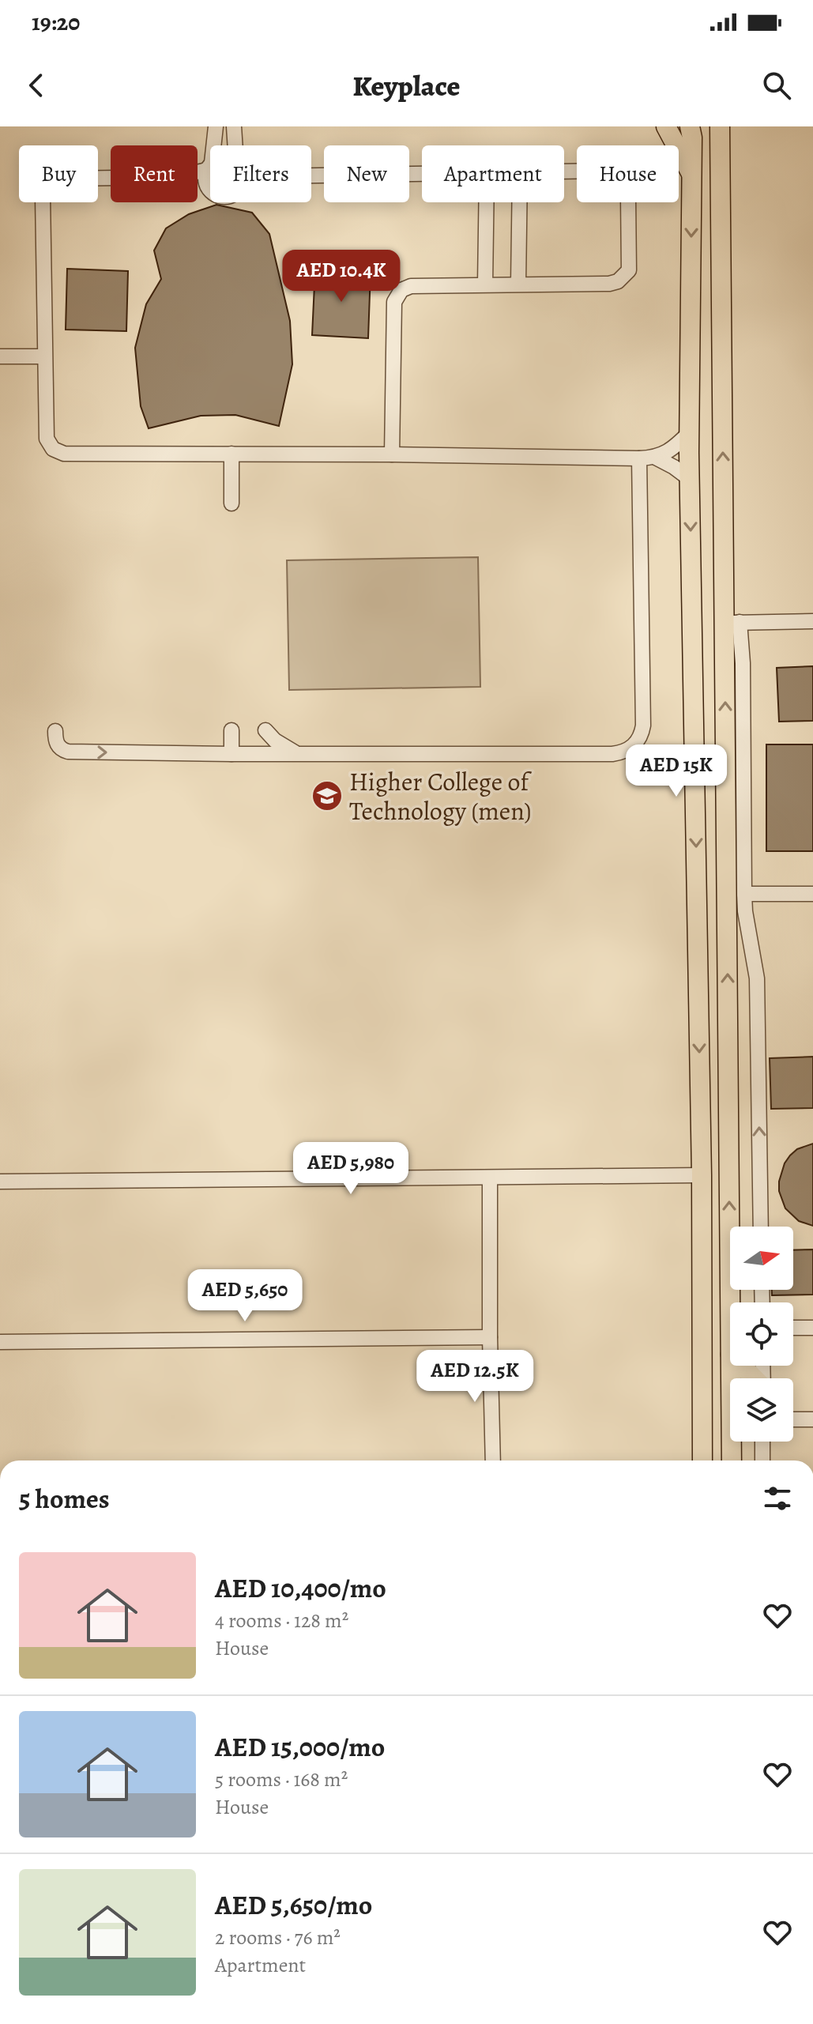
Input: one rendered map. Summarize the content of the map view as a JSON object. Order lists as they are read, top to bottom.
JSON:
{
  "places": {
    "school or university": ["Higher College of Technology (men)"]
  },
  "north": "right",
  "page": {
    "status": "19:20",
    "header": "Keyplace",
    "chip": [
      "Buy",
      "Rent",
      "Filters",
      "New",
      "Apartment",
      "House"
    ],
    "price": [
      "AED 10.4K",
      "AED 15K",
      "AED 5,980",
      "AED 5,650",
      "AED 12.5K"
    ],
    "heading": "5 homes",
    "list": [
      {
        "name": "AED 10,400/mo",
        "note": "4 rooms · 128 m² · House"
      },
      {
        "name": "AED 15,000/mo",
        "note": "5 rooms · 168 m² · House"
      },
      {
        "name": "AED 5,650/mo",
        "note": "2 rooms · 76 m² · Apartment"
      }
    ]
  }
}
